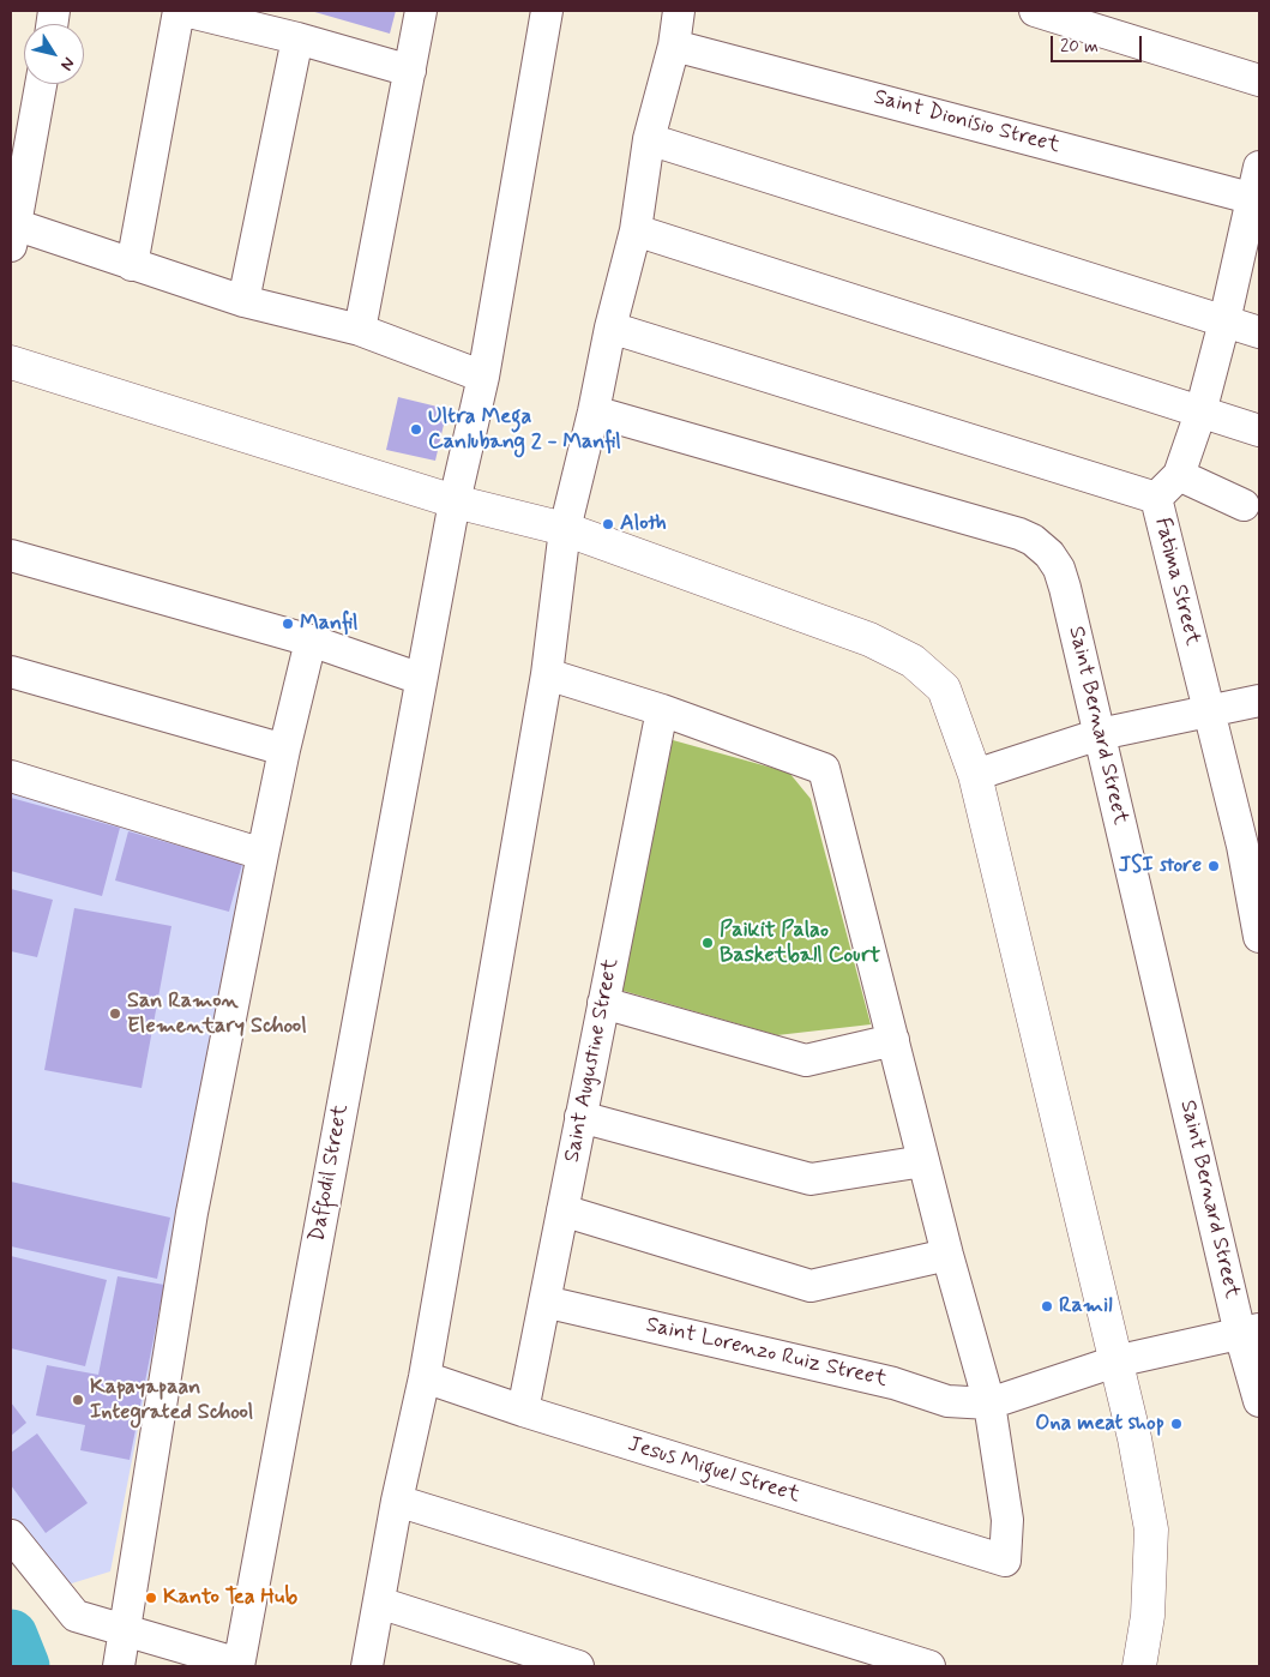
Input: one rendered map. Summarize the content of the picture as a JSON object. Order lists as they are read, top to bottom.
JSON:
{
  "streets": {
    "street": [
      "Saint Dionisio Street",
      "Fatima Street",
      "Saint Bernard Street",
      "Saint Augustine Street",
      "Daffodil Street",
      "Saint Lorenzo Ruiz Street",
      "Jesus Miguel Street"
    ]
  },
  "crossings": [
    ["Saint Dionisio Street", "Fatima Street"],
    ["Saint Augustine Street", "Saint Lorenzo Ruiz Street"],
    ["Saint Augustine Street", "Jesus Miguel Street"],
    ["Saint Lorenzo Ruiz Street", "Jesus Miguel Street"]
  ],
  "places": [
    "Ultra Mega Canlubang 2 - Manfil",
    "Aloth",
    "Manfil",
    "JSI store",
    "Paikit Palao Basketball Court",
    "San Ramon Elementary School",
    "Ramil",
    "Kapayapaan Integrated School",
    "Ona meat shop",
    "Kanto Tea Hub"
  ],
  "scale_bar": "20 m",
  "north": "bottom right"
}
